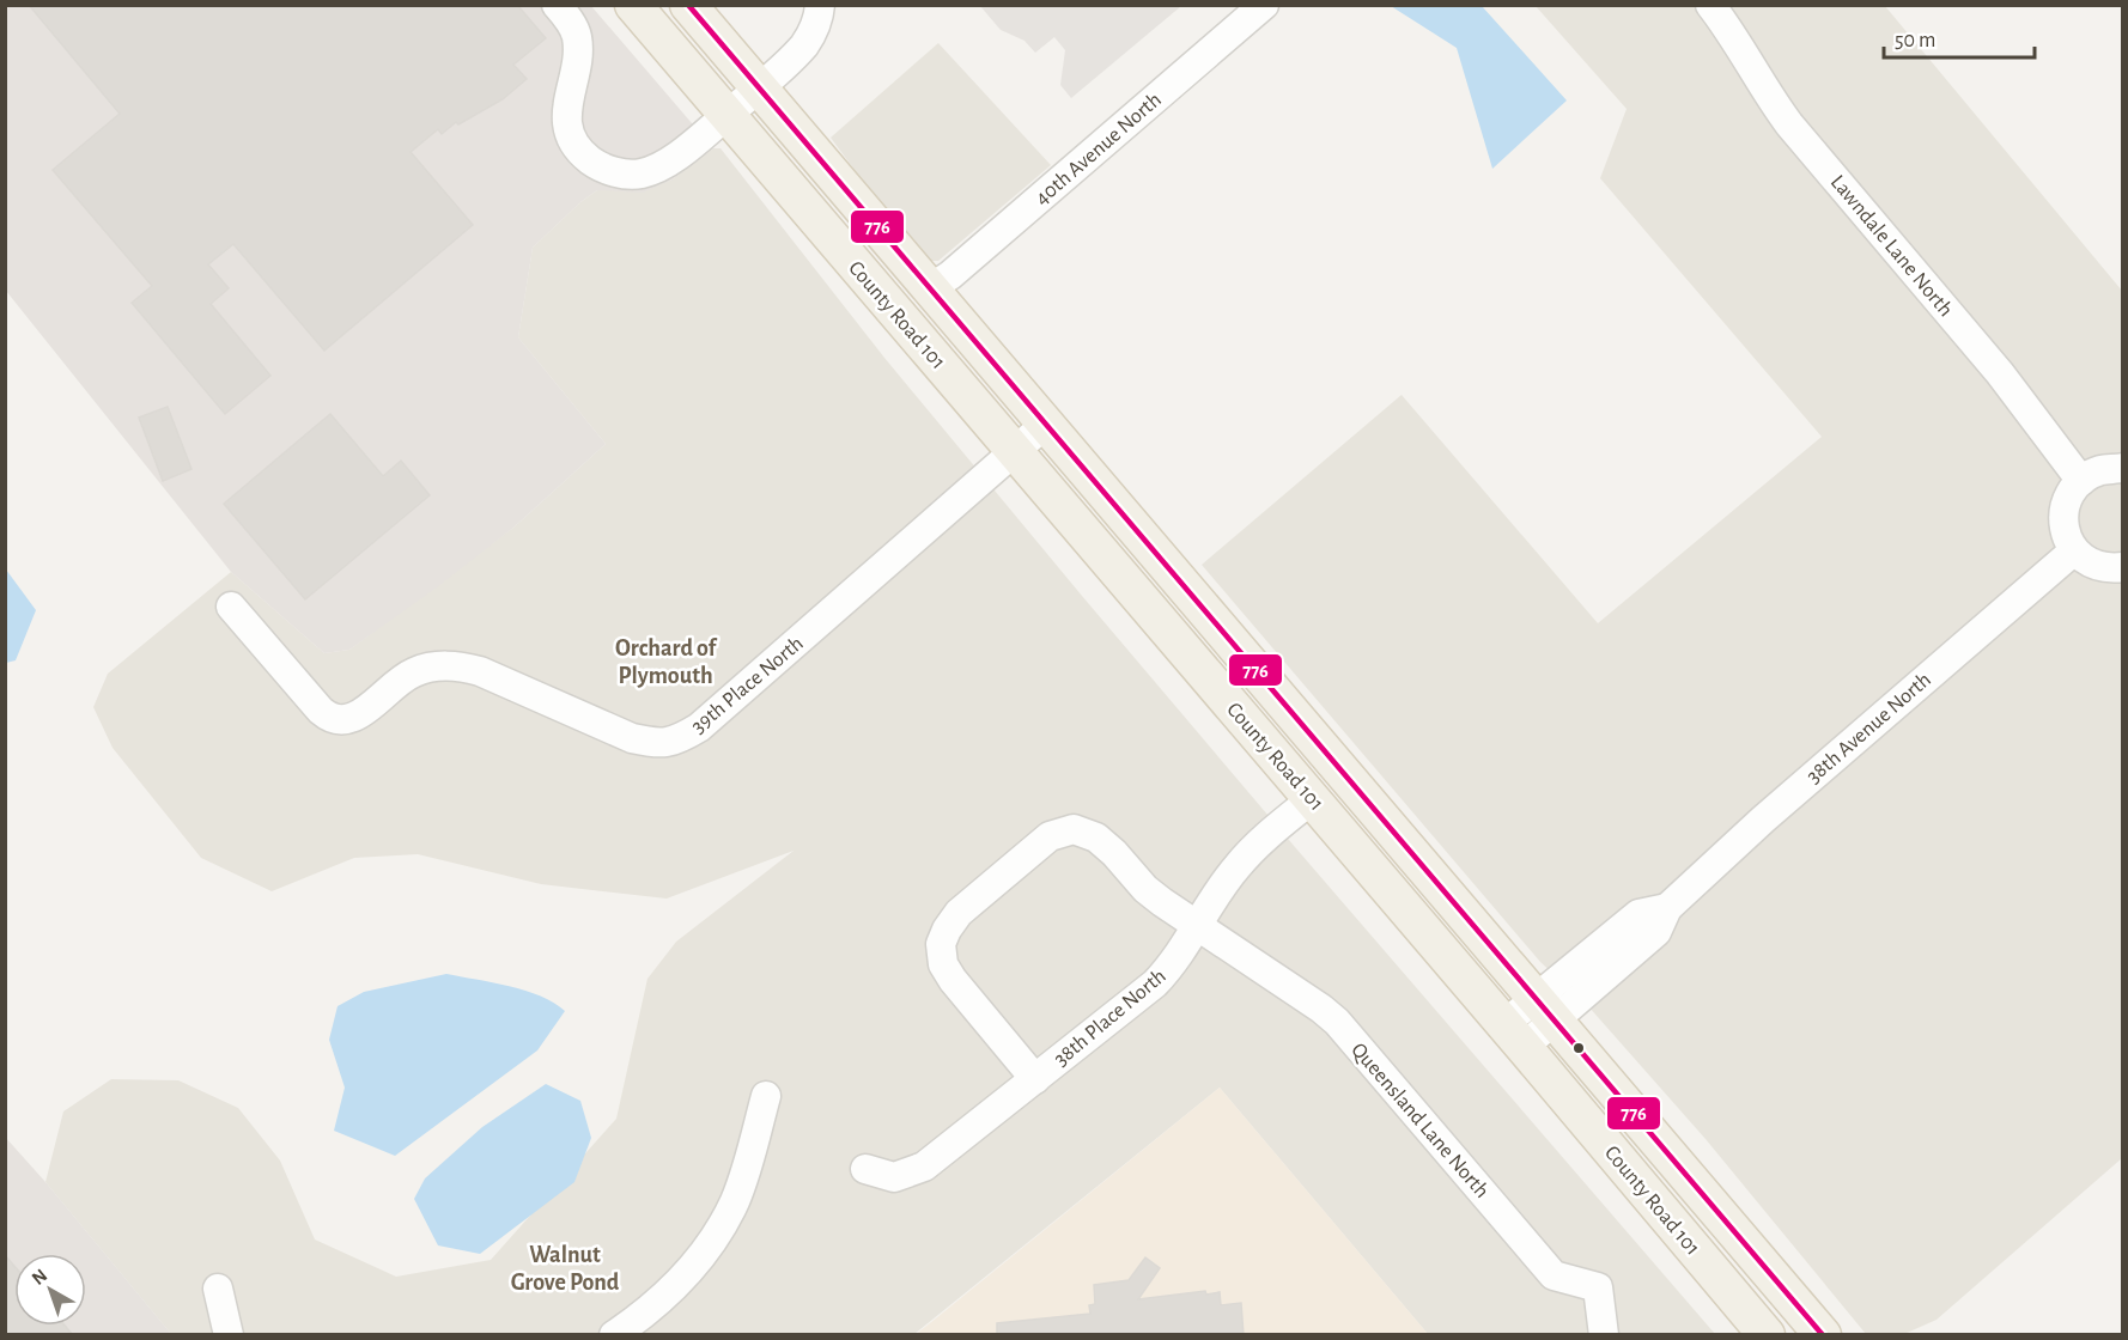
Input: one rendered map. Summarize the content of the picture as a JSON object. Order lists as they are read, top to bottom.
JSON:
{
  "streets": {
    "main road": ["County Road 101"],
    "street": [
      "40th Avenue North",
      "Lawndale Lane North",
      "39th Place North",
      "38th Avenue North",
      "38th Place North",
      "Queensland Lane North"
    ]
  },
  "crossings": [
    ["40th Avenue North", "County Road 101"],
    ["County Road 101", "39th Place North"],
    ["County Road 101", "38th Avenue North"],
    ["County Road 101", "38th Place North"],
    ["38th Place North", "Queensland Lane North"]
  ],
  "districts": ["Orchard of Plymouth", "Walnut Grove Pond"],
  "lines": ["transit line 776"],
  "scale_bar": "50 m",
  "north": "top left"
}
